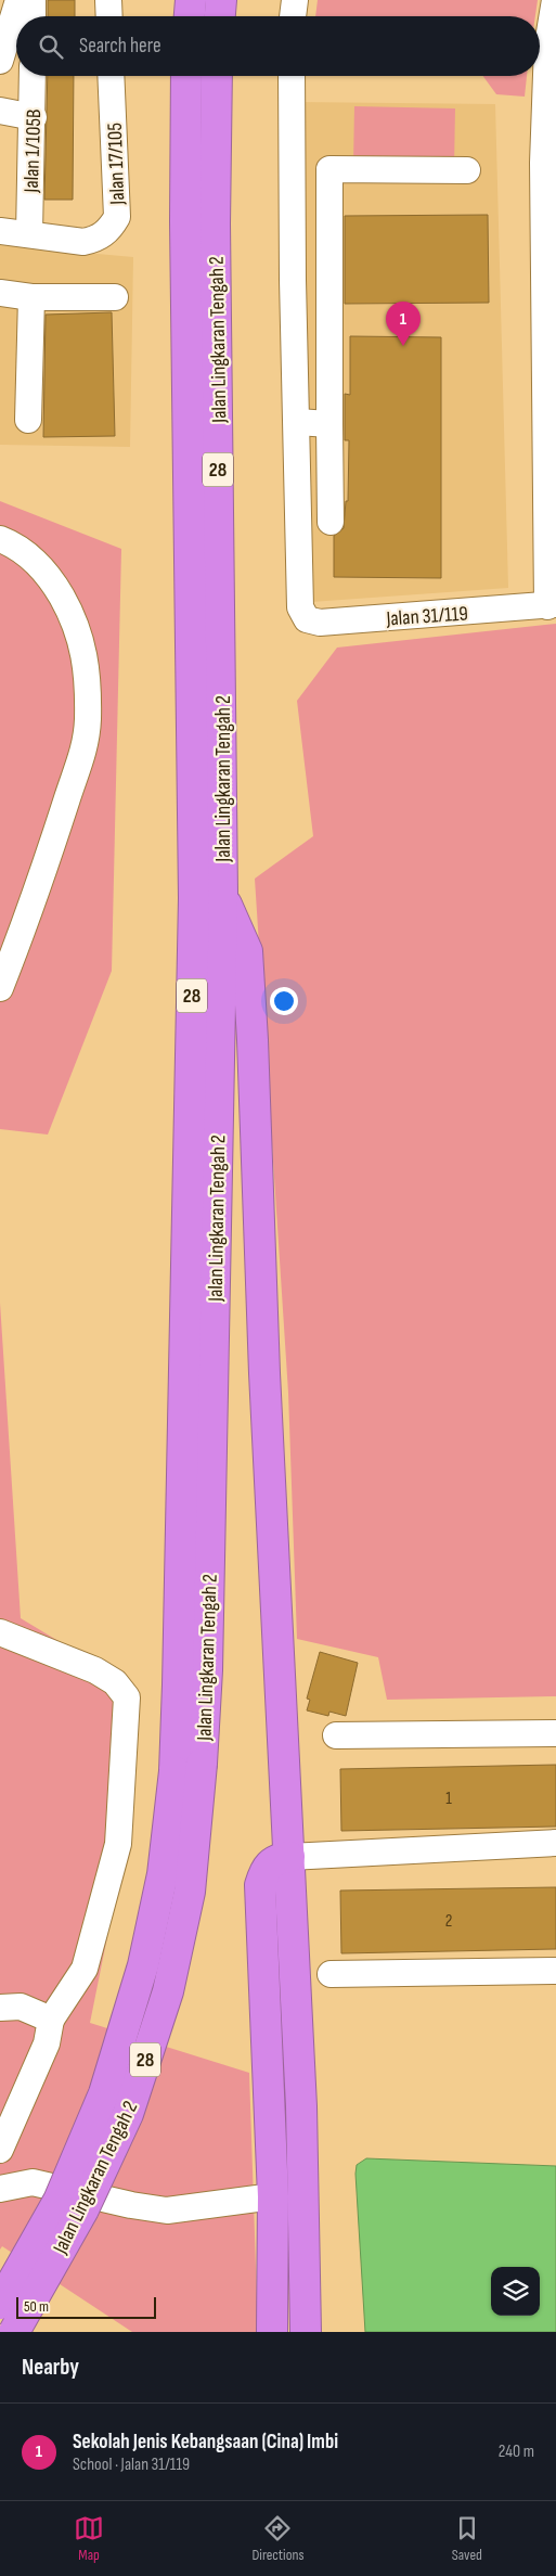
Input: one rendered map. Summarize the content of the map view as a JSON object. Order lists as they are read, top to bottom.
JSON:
{
  "streets": {
    "highway": ["Jalan Lingkaran Tengah 2", "28"],
    "street": ["Jalan 1/105B", "Jalan 17/105", "Jalan 31/119"]
  },
  "crossings": [
    ["Jalan 1/105B", "Jalan 17/105"]
  ],
  "house_numbers": ["1", "2"],
  "scale_bar": "50 m",
  "page": {
    "search": "Search here",
    "pins": "1",
    "scale": "50 m",
    "heading": "Nearby",
    "list": [
      {
        "mark": "1",
        "name": "Sekolah Jenis Kebangsaan (Cina) Imbi",
        "note": "School · Jalan 31/119",
        "value": "240 m"
      }
    ],
    "nav": ["Map", "Directions", "Saved"]
  }
}
